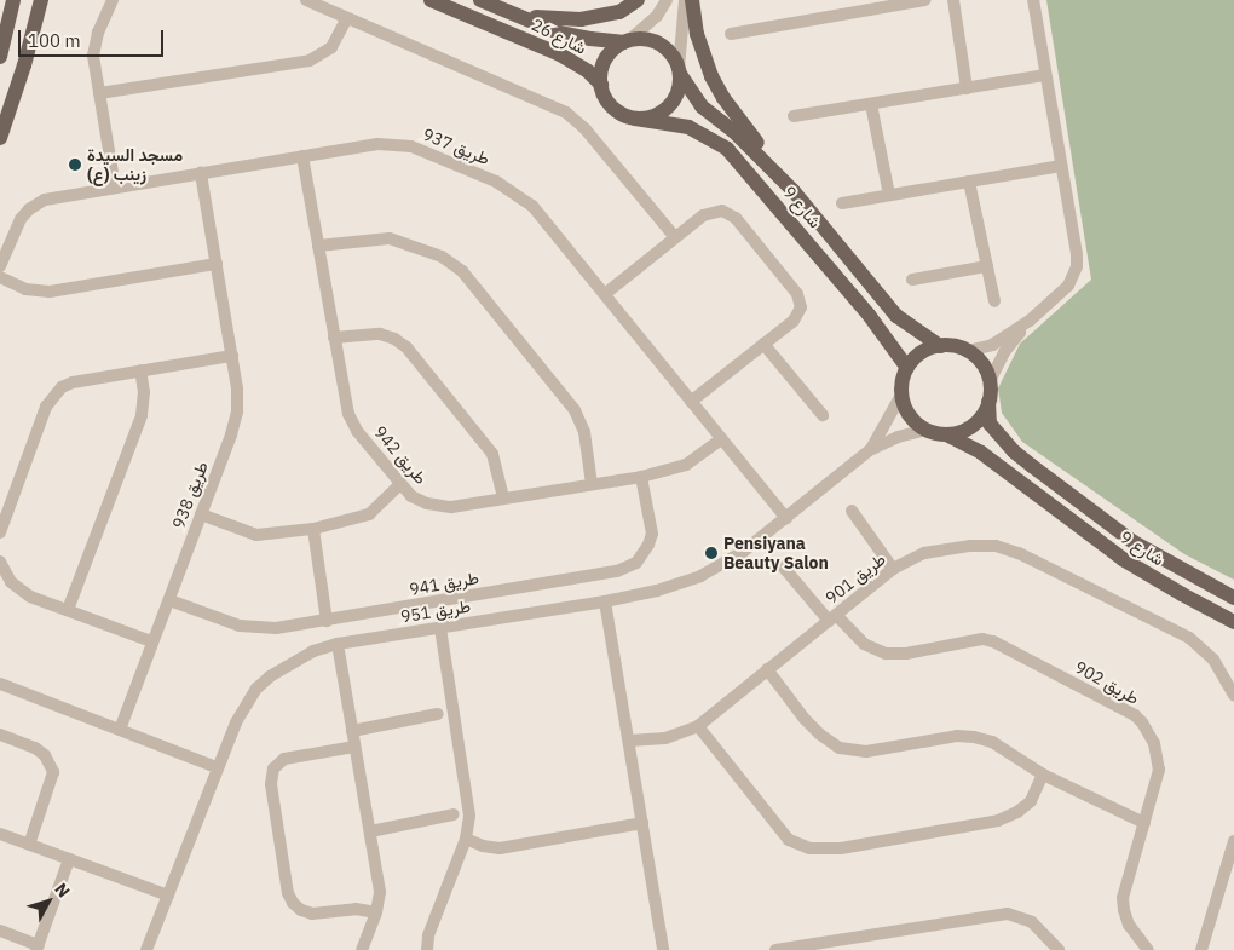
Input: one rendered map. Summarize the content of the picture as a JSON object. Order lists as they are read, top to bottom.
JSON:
{
  "streets": {
    "main road": ["شارع 26", "شارع 9"],
    "street": [
      "طريق 937",
      "طريق 942",
      "طريق 938",
      "طريق 901",
      "طريق 941",
      "طريق 951",
      "طريق 902"
    ]
  },
  "crossings": [
    ["شارع 26", "شارع 9"],
    ["طريق 937", "طريق 942"],
    ["طريق 937", "طريق 938"],
    ["طريق 937", "طريق 951"],
    ["شارع 9", "طريق 951"],
    ["طريق 942", "طريق 941"],
    ["طريق 938", "طريق 941"],
    ["طريق 901", "طريق 902"]
  ],
  "places": ["مسجد السيدة زينب (ع)", "Pensiyana Beauty Salon"],
  "scale_bar": "100 m",
  "north": "top right"
}
